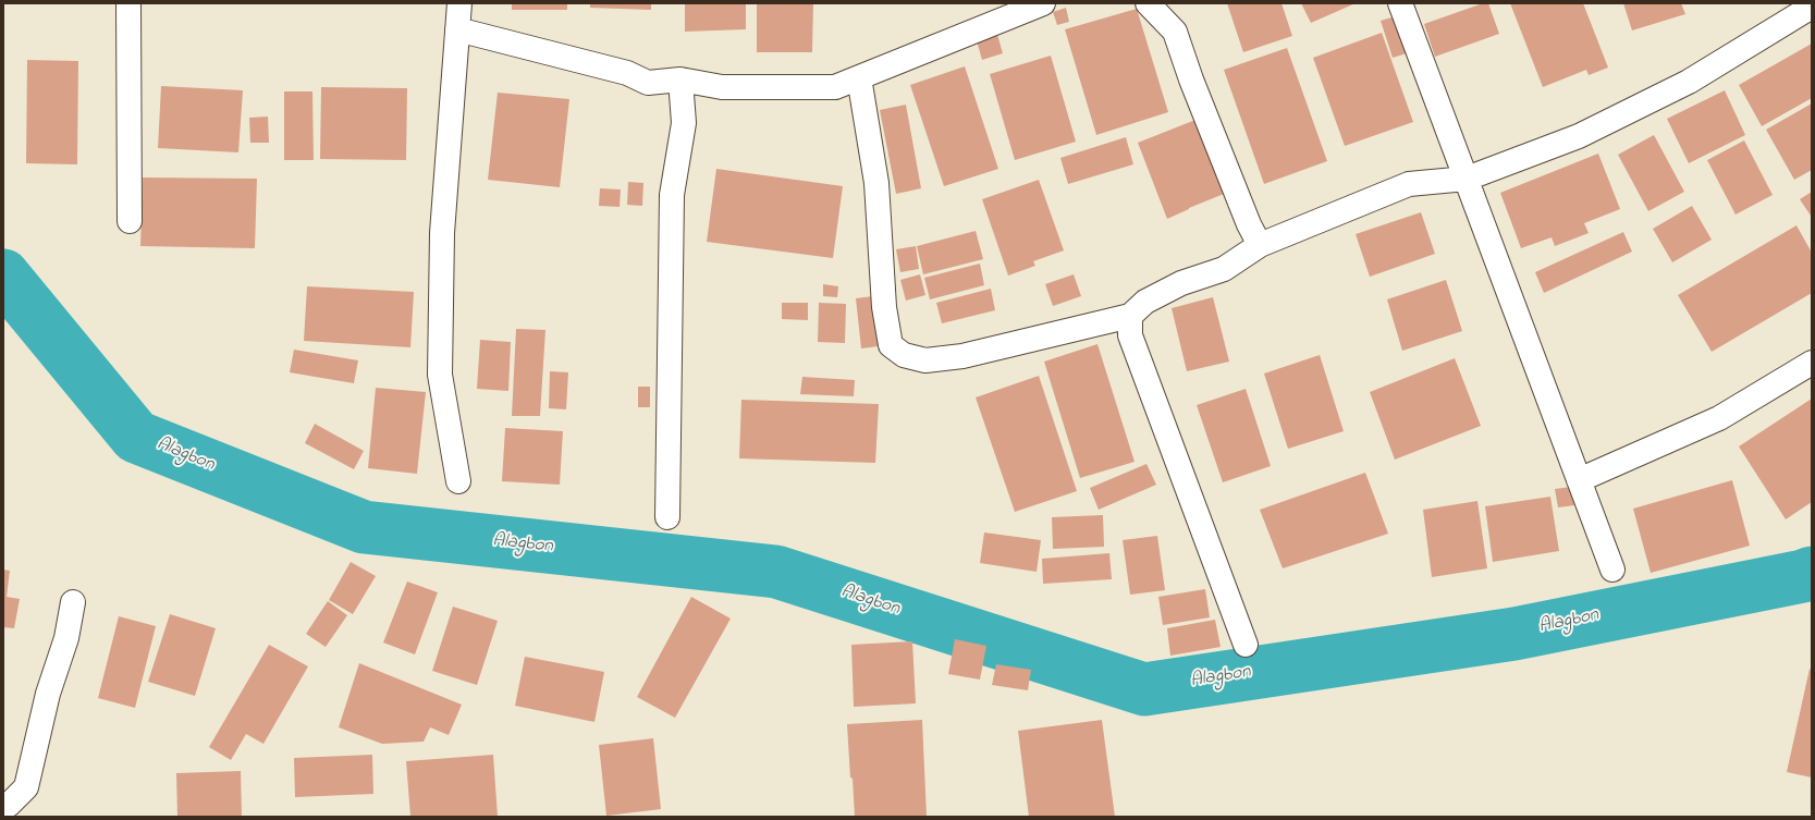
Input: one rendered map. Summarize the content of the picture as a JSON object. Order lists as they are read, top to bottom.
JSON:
{
  "water": ["Alagbon"]
}
